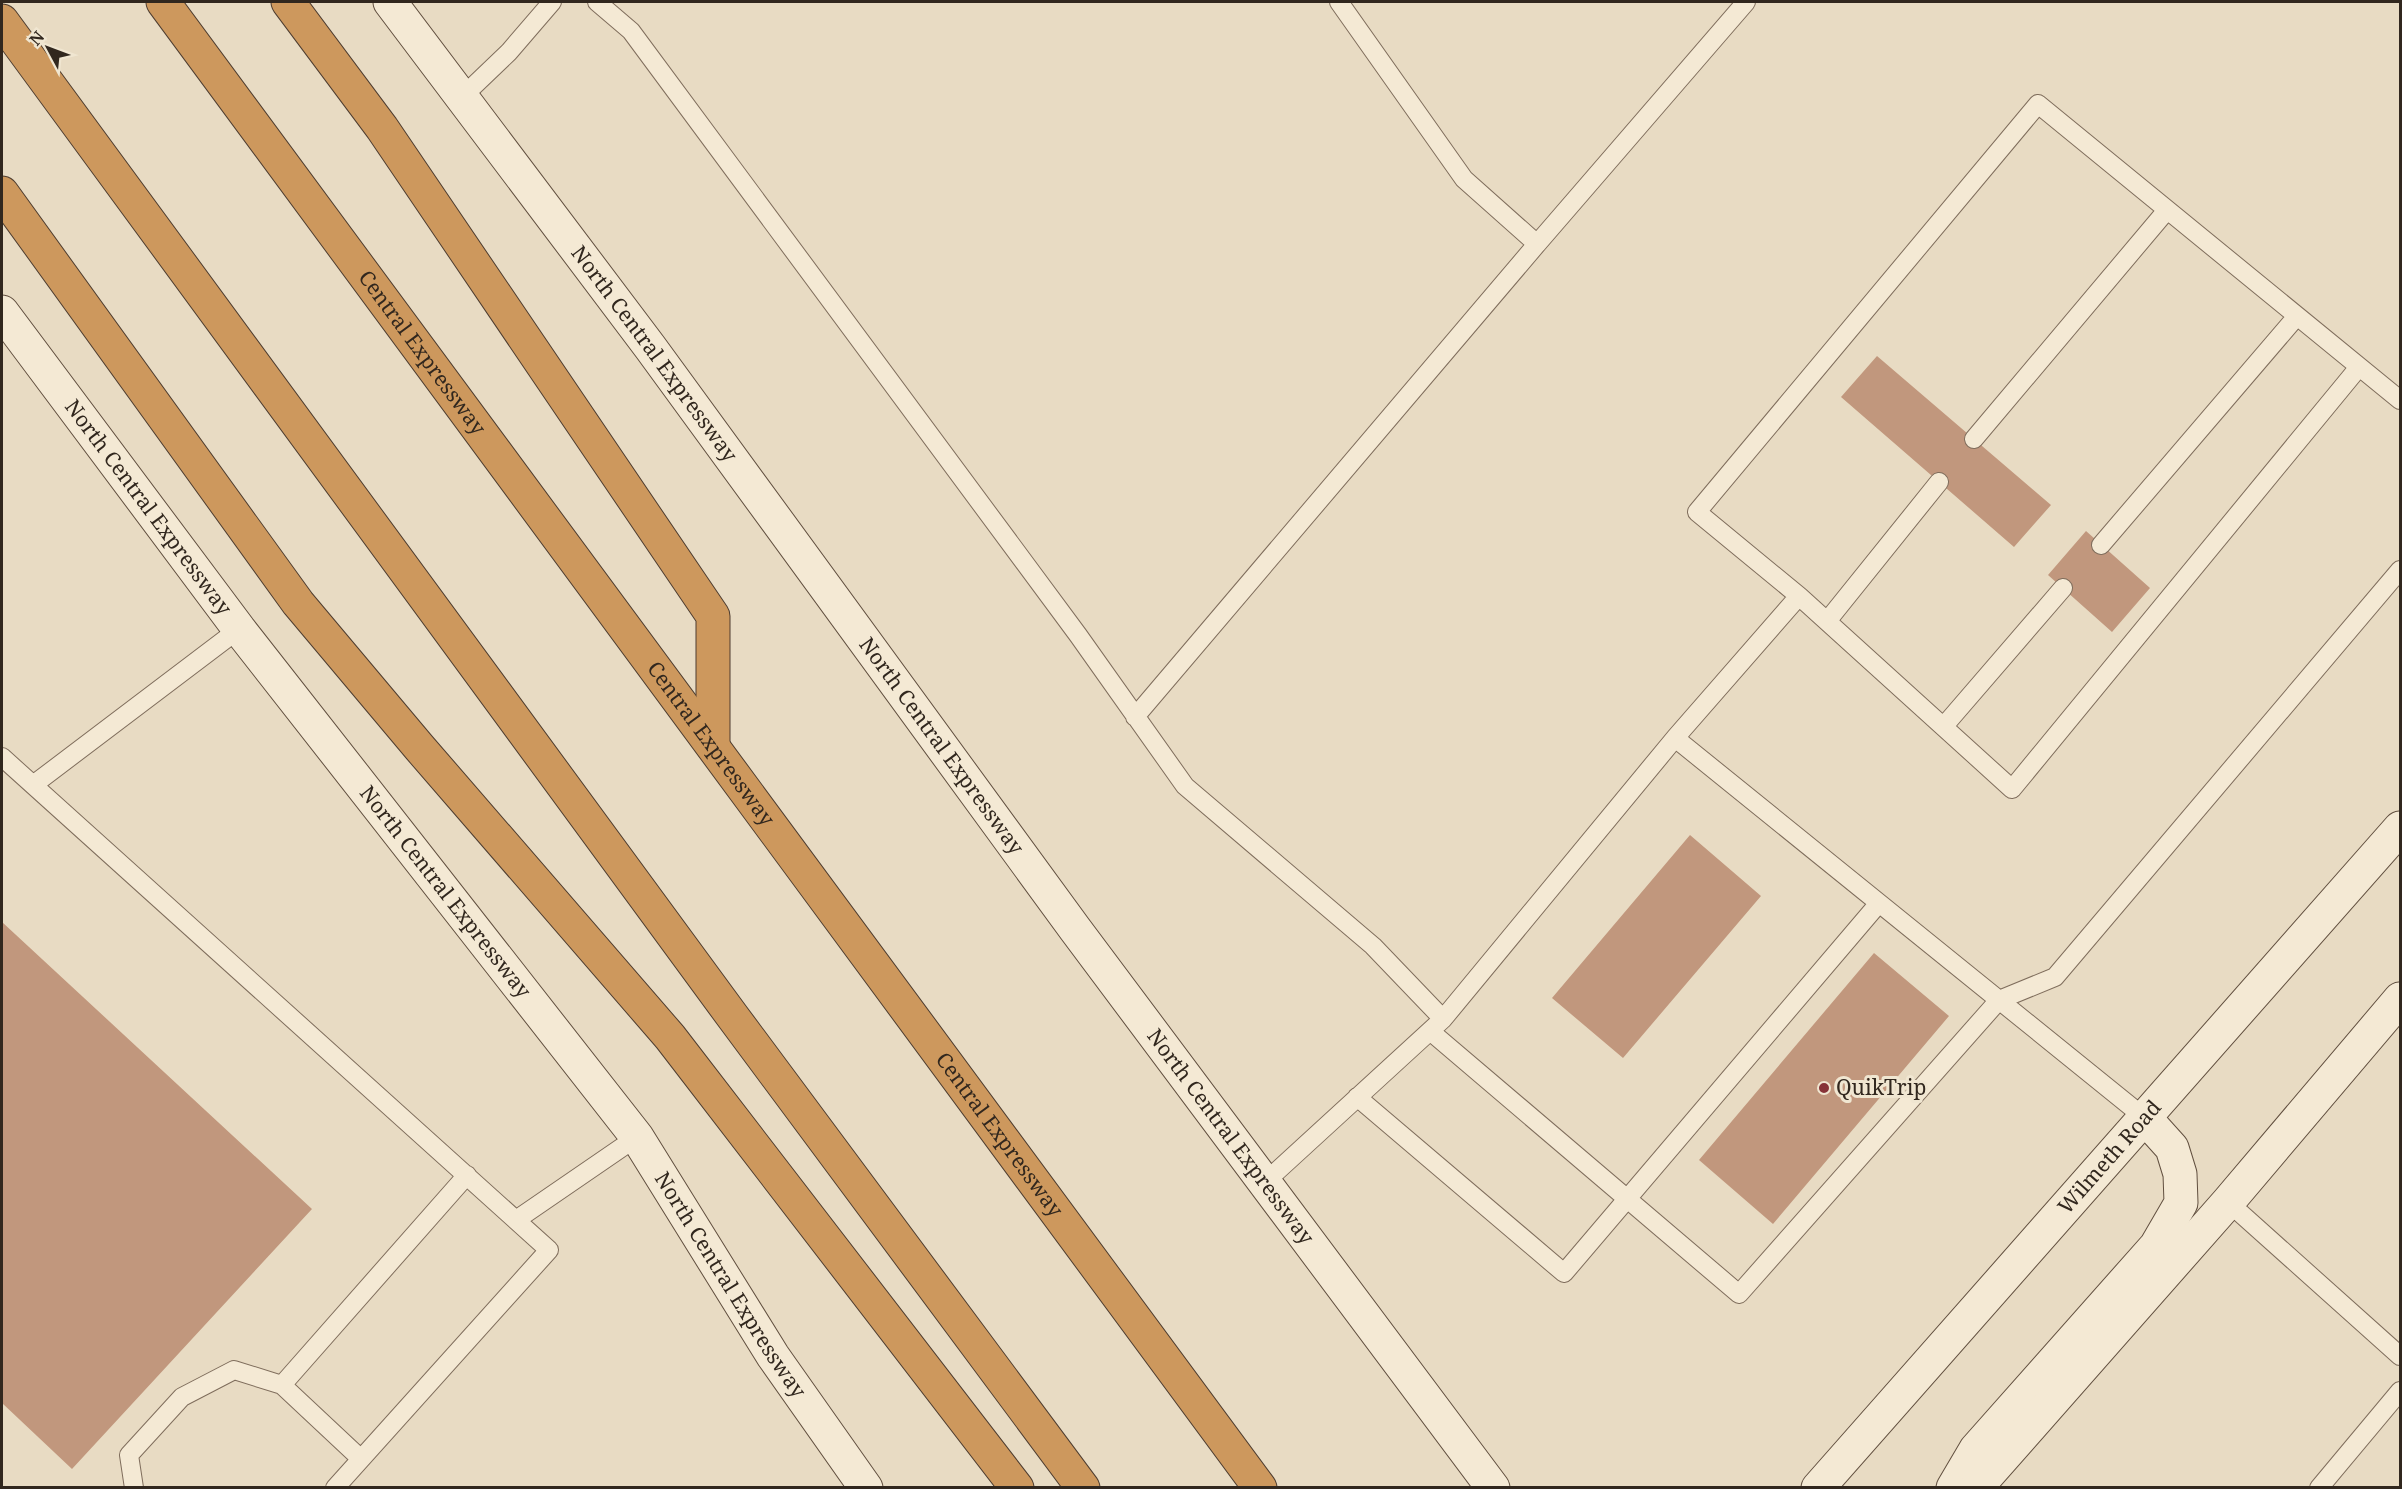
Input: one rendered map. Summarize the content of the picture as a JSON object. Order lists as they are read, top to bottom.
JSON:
{
  "streets": {
    "highway": ["Central Expressway"],
    "main road": ["North Central Expressway", "Wilmeth Road"]
  },
  "places": ["QuikTrip"],
  "north": "top left"
}
